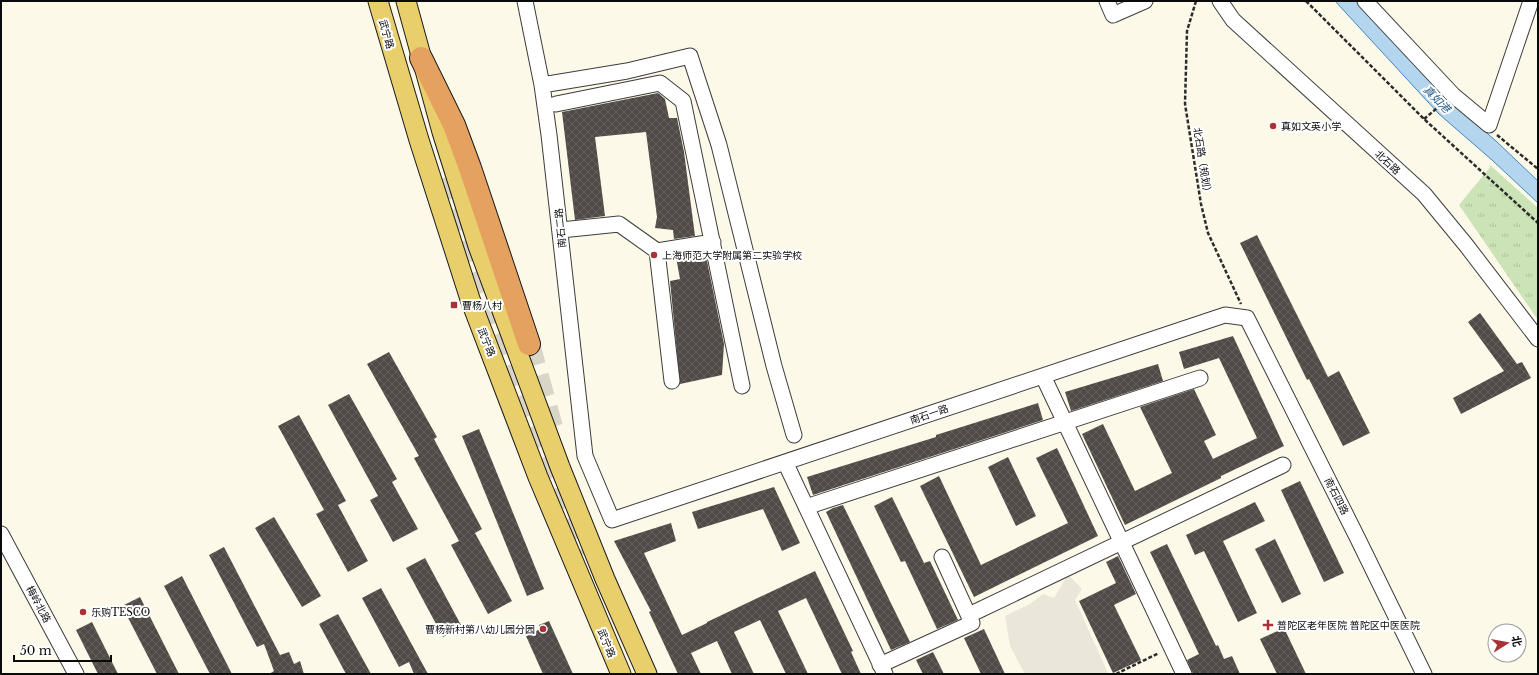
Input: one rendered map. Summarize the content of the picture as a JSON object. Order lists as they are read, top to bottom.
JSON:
{
  "streets": {
    "main road": ["武宁路"],
    "street": [
      "北石路",
      "南石二路",
      "南石一路",
      "南石四路",
      "梅岭北路"
    ],
    "path": ["北石路（规划）"]
  },
  "crossings": [
    ["北石路（规划）", "南石一路"],
    ["北石路（规划）", "南石四路"],
    ["南石二路", "南石一路"],
    ["南石一路", "南石四路"]
  ],
  "water": ["真如港"],
  "places": {
    "other": [
      "真如文英小学",
      "上海师范大学附属第二实验学校",
      "乐购TESCO",
      "曹杨新村第八幼儿园分园"
    ],
    "transit": ["曹杨八村"],
    "health": ["普陀区老年医院 普陀区中医医院"]
  },
  "scale_bar": "50 m",
  "north": "right"
}
